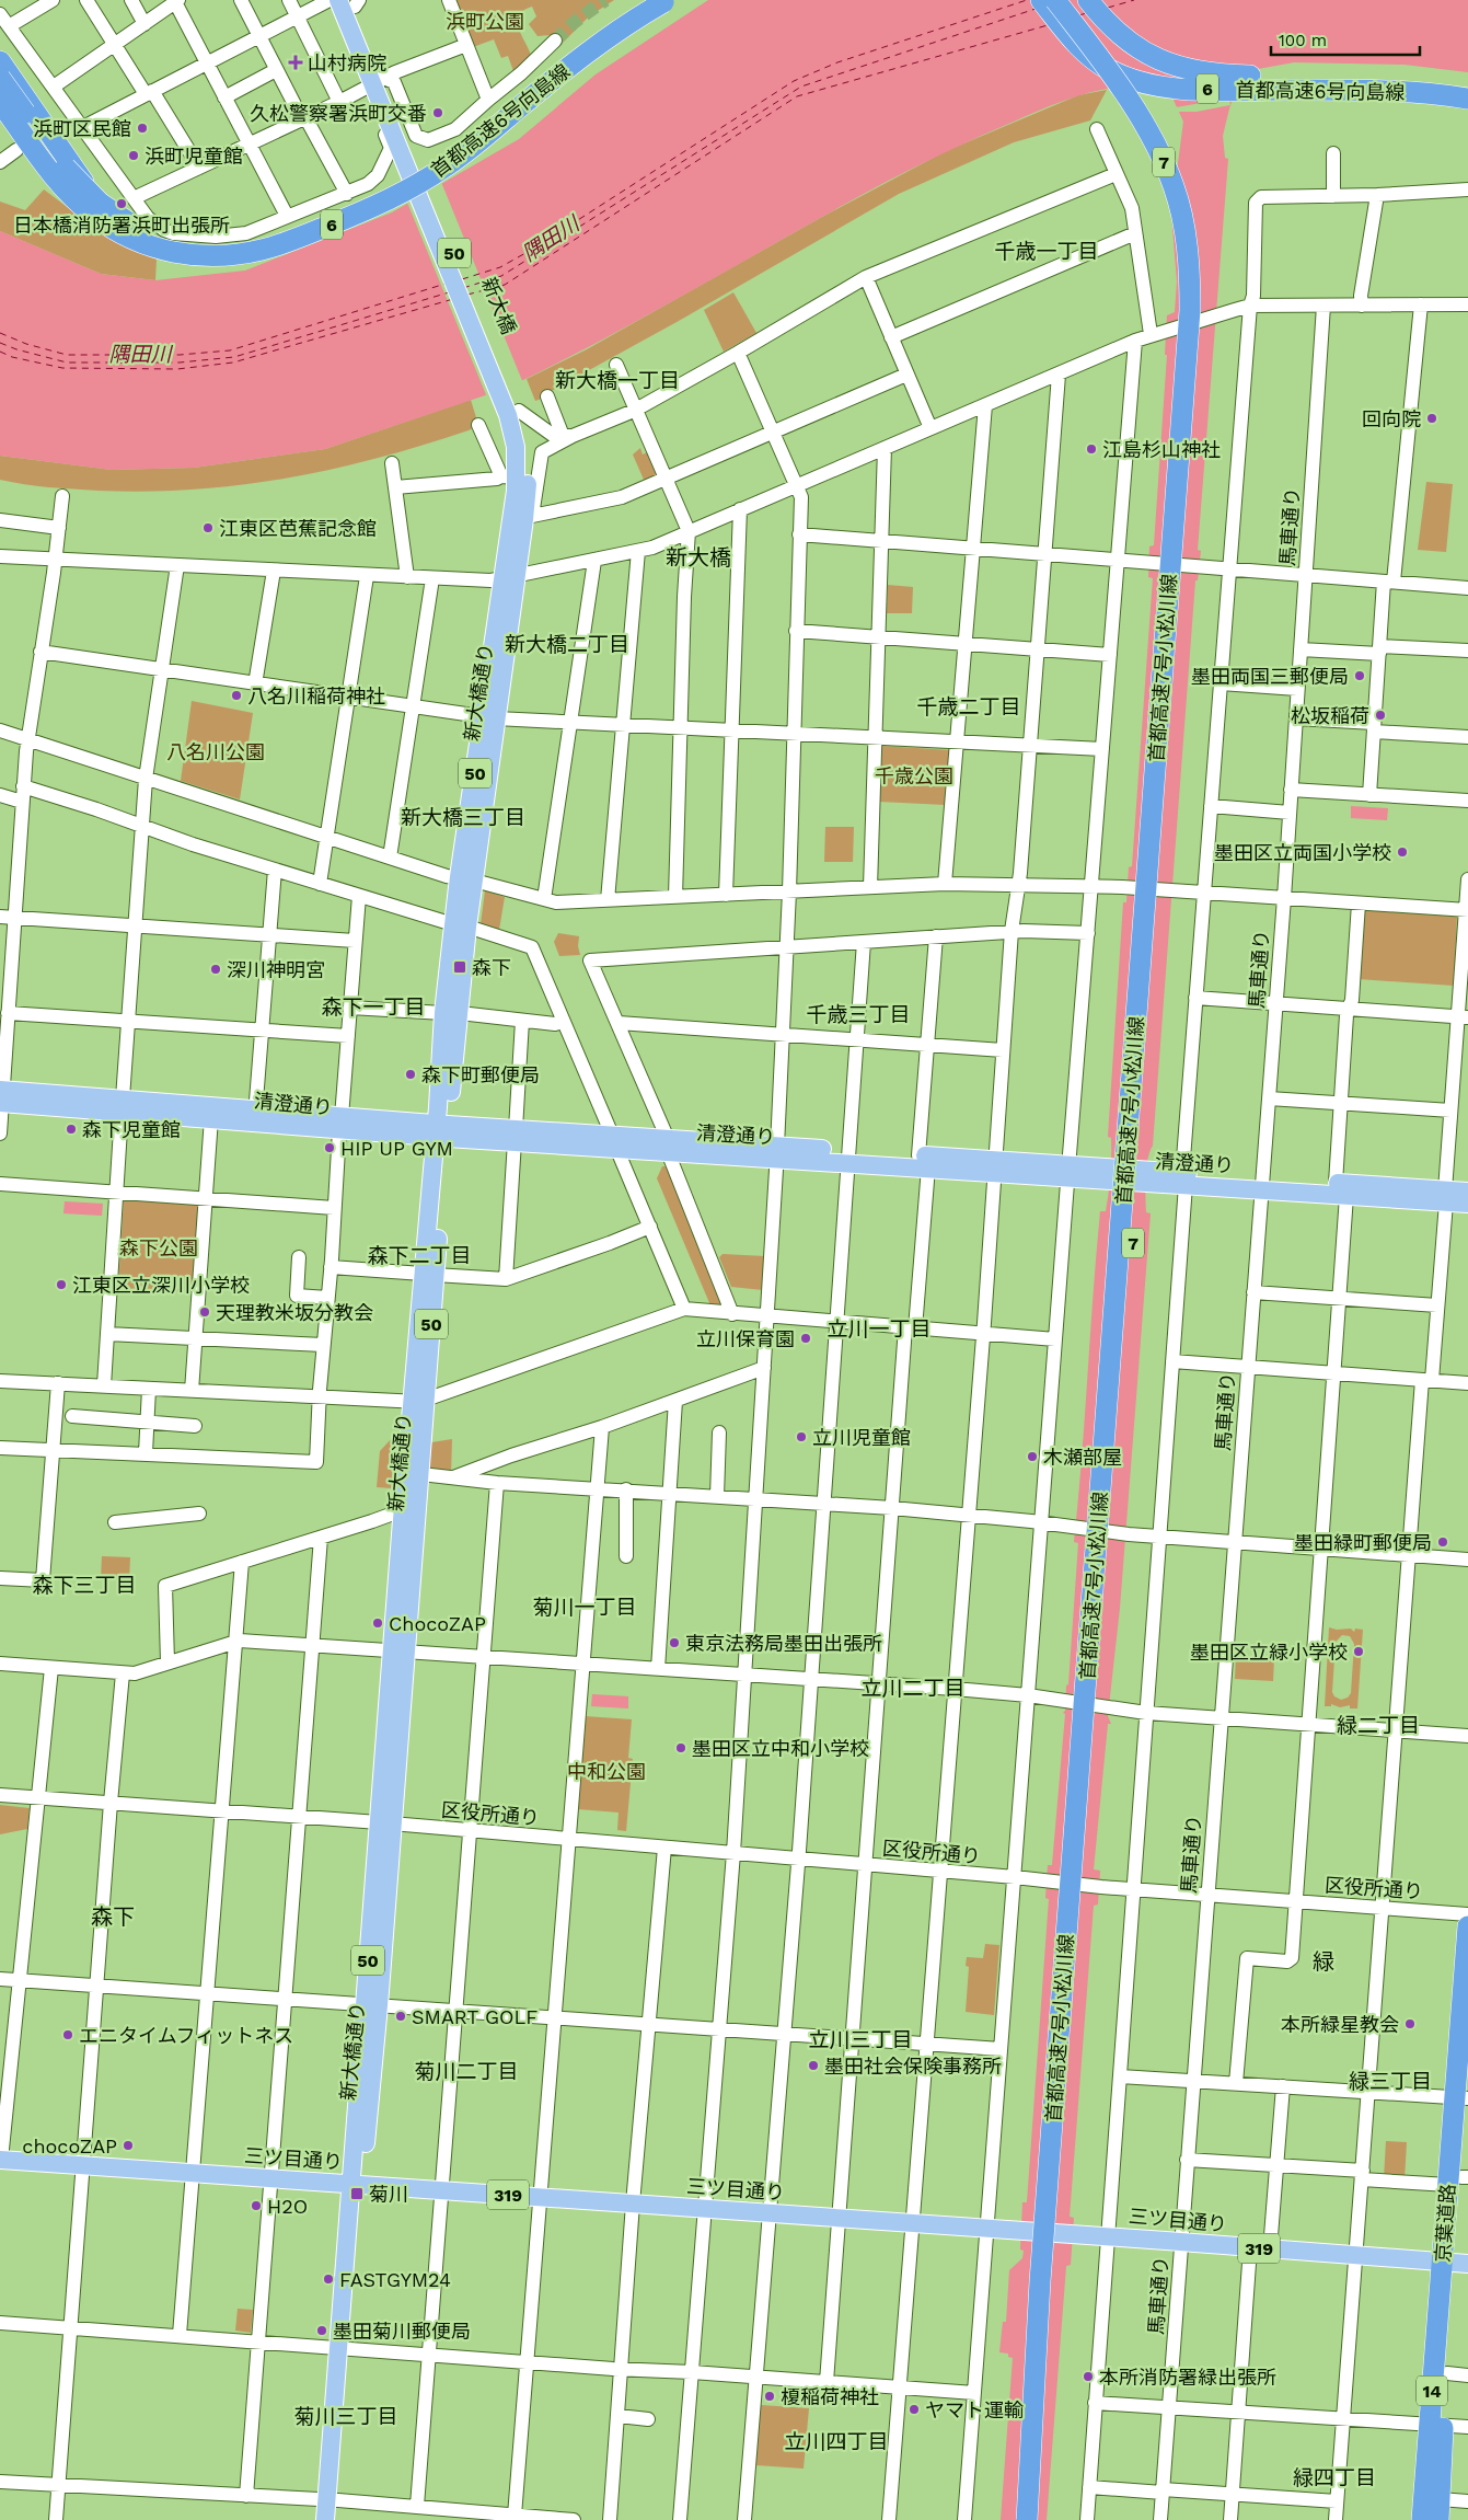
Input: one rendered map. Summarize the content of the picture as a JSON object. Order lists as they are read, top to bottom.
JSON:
{
  "streets": {
    "highway": [
      "6",
      "首都高速6号向島線",
      "7",
      "首都高速7号小松川線",
      "京葉道路",
      "14"
    ],
    "main road": [
      "50",
      "新大橋",
      "新大橋通り",
      "清澄通り",
      "三ツ目通り",
      "319"
    ],
    "street": ["馬車通り", "区役所通り"]
  },
  "crossings": [
    ["6", "首都高速6号向島線"],
    ["50", "新大橋"],
    ["新大橋", "新大橋通り"],
    ["馬車通り", "清澄通り"],
    ["馬車通り", "区役所通り"],
    ["馬車通り", "三ツ目通り"],
    ["新大橋通り", "清澄通り"],
    ["新大橋通り", "区役所通り"],
    ["新大橋通り", "三ツ目通り"],
    ["三ツ目通り", "京葉道路"]
  ],
  "districts": [
    "千歳一丁目",
    "新大橋一丁目",
    "新大橋",
    "新大橋二丁目",
    "千歳二丁目",
    "新大橋三丁目",
    "森下一丁目",
    "千歳三丁目",
    "森下二丁目",
    "立川一丁目",
    "森下三丁目",
    "菊川一丁目",
    "立川二丁目",
    "緑二丁目",
    "森下",
    "緑",
    "立川三丁目",
    "菊川二丁目",
    "緑三丁目",
    "菊川三丁目",
    "立川四丁目",
    "緑四丁目"
  ],
  "water": ["隅田川"],
  "parks": [
    "浜町公園",
    "八名川公園",
    "千歳公園",
    "森下公園",
    "中和公園"
  ],
  "places": {
    "health": ["山村病院"],
    "other": [
      "久松警察署浜町交番",
      "浜町区民館",
      "浜町児童館",
      "日本橋消防署浜町出張所",
      "回向院",
      "江島杉山神社",
      "江東区芭蕉記念館",
      "墨田両国三郵便局",
      "八名川稲荷神社",
      "松坂稲荷",
      "墨田区立両国小学校",
      "深川神明宮",
      "森下町郵便局",
      "森下児童館",
      "HIP UP GYM",
      "江東区立深川小学校",
      "天理教米坂分教会",
      "立川保育園",
      "立川児童館",
      "木瀬部屋",
      "墨田緑町郵便局",
      "ChocoZAP",
      "東京法務局墨田出張所",
      "墨田区立緑小学校",
      "墨田区立中和小学校",
      "SMART GOLF",
      "本所緑星教会",
      "エニタイムフィットネス",
      "墨田社会保険事務所",
      "chocoZAP",
      "H2O",
      "FASTGYM24",
      "墨田菊川郵便局",
      "本所消防署緑出張所",
      "榎稲荷神社",
      "ヤマト運輸"
    ],
    "transit": ["森下", "菊川"]
  },
  "scale_bar": "100 m"
}
